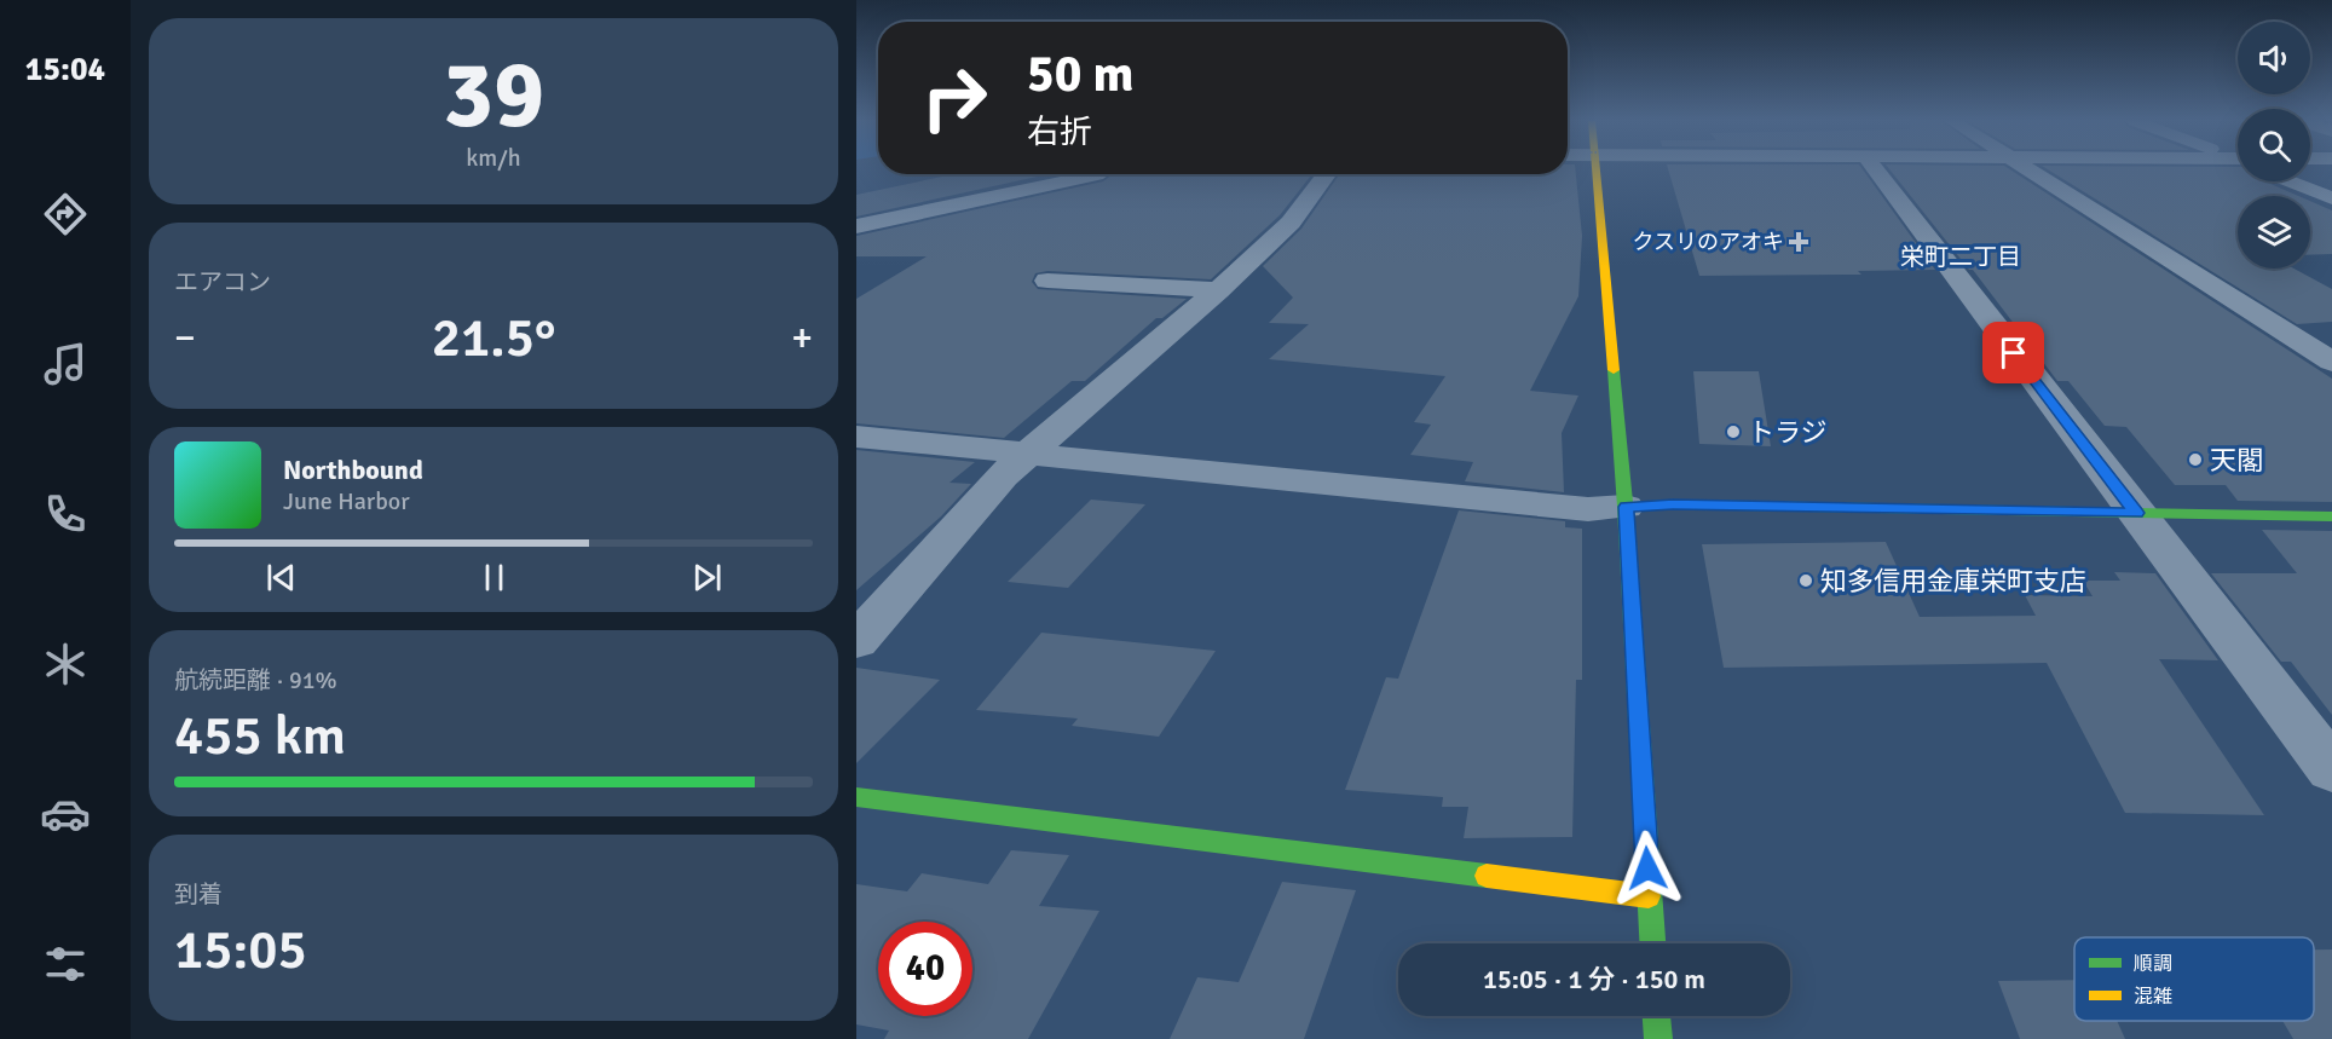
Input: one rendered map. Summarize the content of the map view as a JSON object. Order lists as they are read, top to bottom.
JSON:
{
  "districts": ["栄町二丁目"],
  "places": {
    "health": ["クスリのアオキ"],
    "other": ["トラジ", "天閣", "知多信用金庫栄町支店"]
  },
  "legend": ["順調", "混雑"],
  "page": {
    "tabs": "15:04",
    "tile": [
      ["39", "km/h"],
      "エアコン",
      ["航続距離 · 91%", "455 km"],
      ["到着", "15:05"]
    ],
    "turn": ["50 m", "右折"],
    "heat": ["−", "21.5°", "+"],
    "song": ["Northbound", "June Harbor"],
    "limit": "40",
    "trip": "15:05 · 1 分 · 150 m"
  }
}
